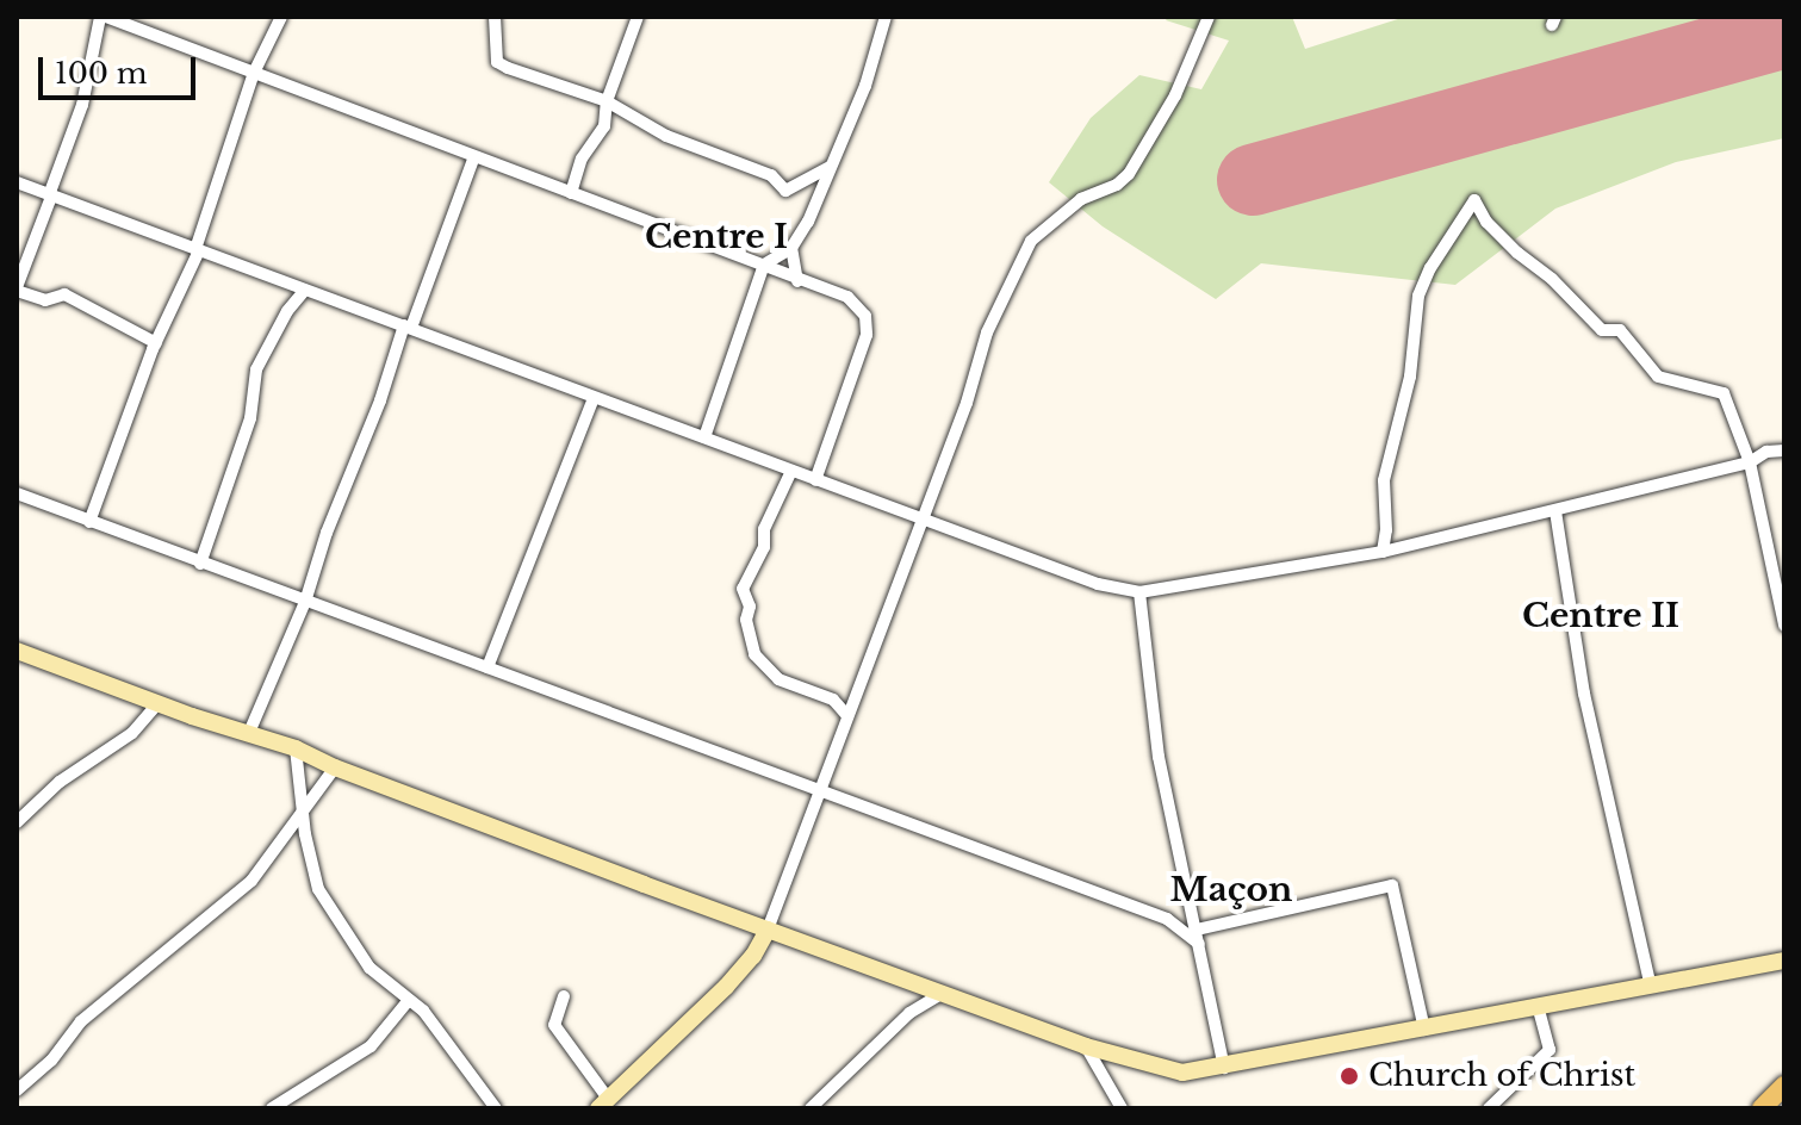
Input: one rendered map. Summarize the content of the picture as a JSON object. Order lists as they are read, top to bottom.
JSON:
{
  "districts": ["Centre I", "Centre II", "Maçon"],
  "places": ["Church of Christ"],
  "scale_bar": "100 m"
}
